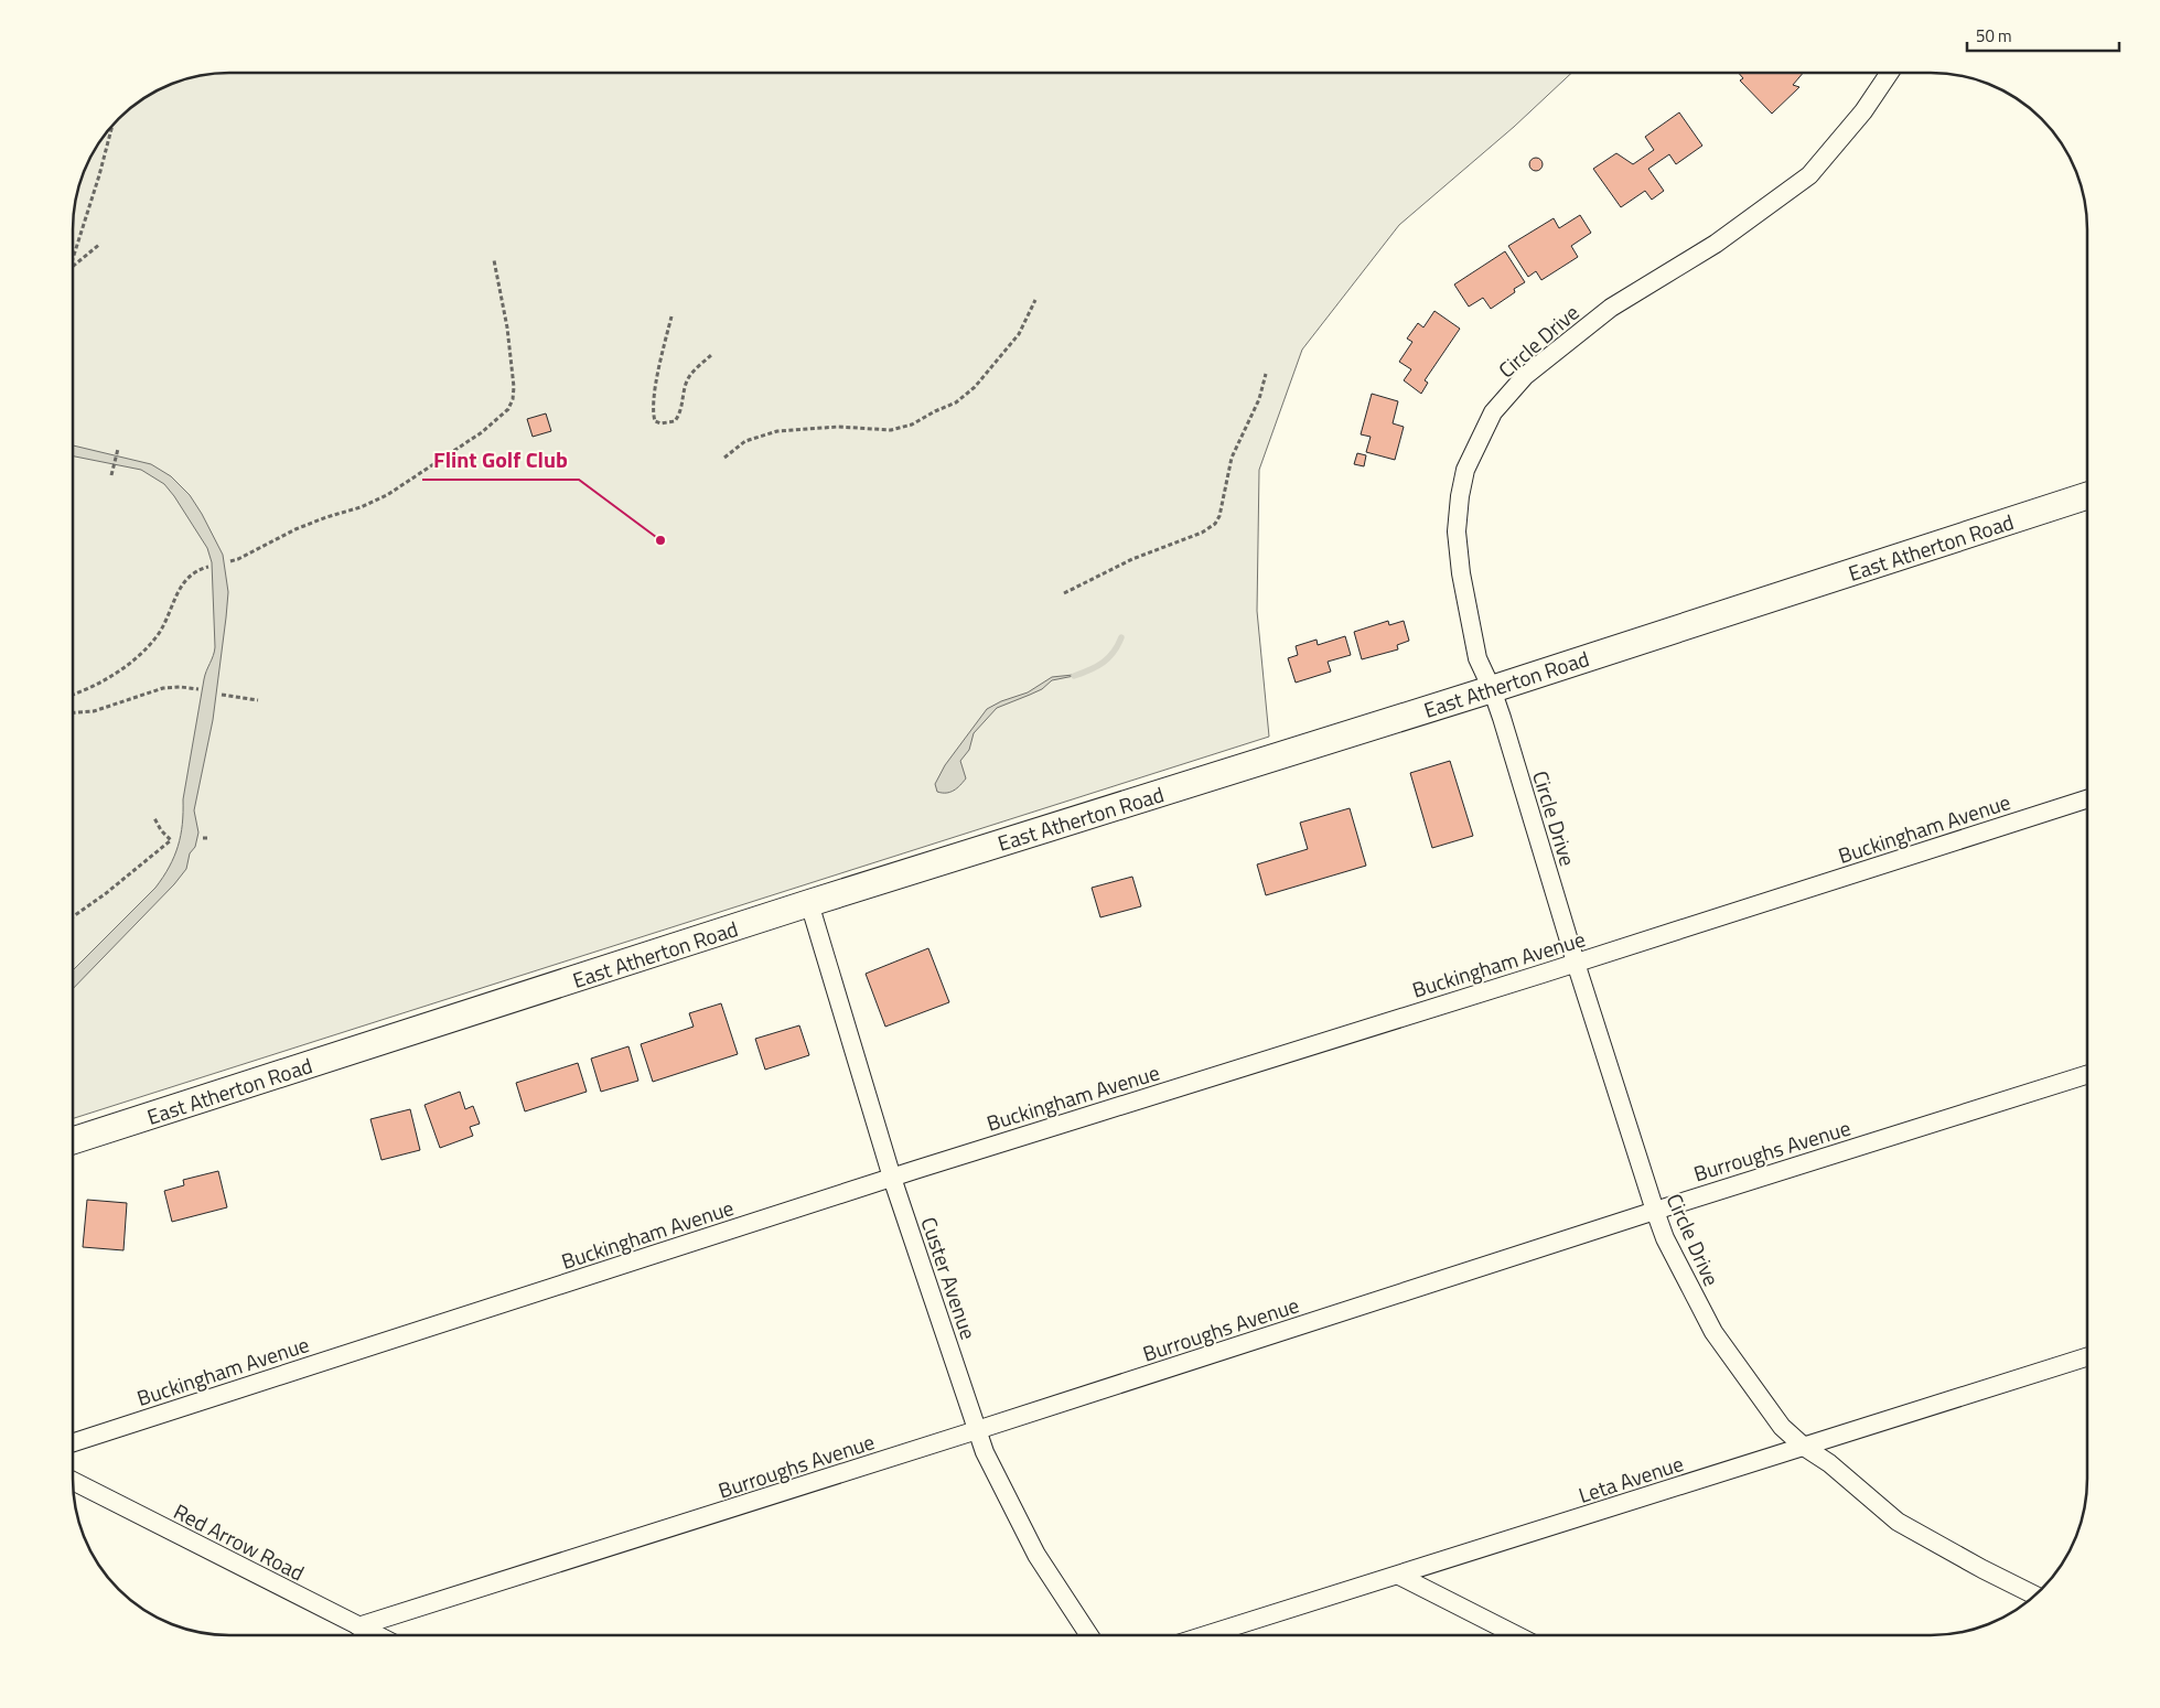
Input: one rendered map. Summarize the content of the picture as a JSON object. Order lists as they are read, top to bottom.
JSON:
{
  "streets": {
    "street": [
      "Circle Drive",
      "East Atherton Road",
      "Buckingham Avenue",
      "Burroughs Avenue",
      "Custer Avenue",
      "Leta Avenue",
      "Red Arrow Road"
    ]
  },
  "crossings": [
    ["Circle Drive", "East Atherton Road"],
    ["Circle Drive", "Buckingham Avenue"],
    ["Circle Drive", "Burroughs Avenue"],
    ["Circle Drive", "Leta Avenue"],
    ["East Atherton Road", "Custer Avenue"],
    ["Buckingham Avenue", "Custer Avenue"],
    ["Burroughs Avenue", "Custer Avenue"],
    ["Burroughs Avenue", "Red Arrow Road"]
  ],
  "places": ["Flint Golf Club"],
  "scale_bar": "50 m"
}
